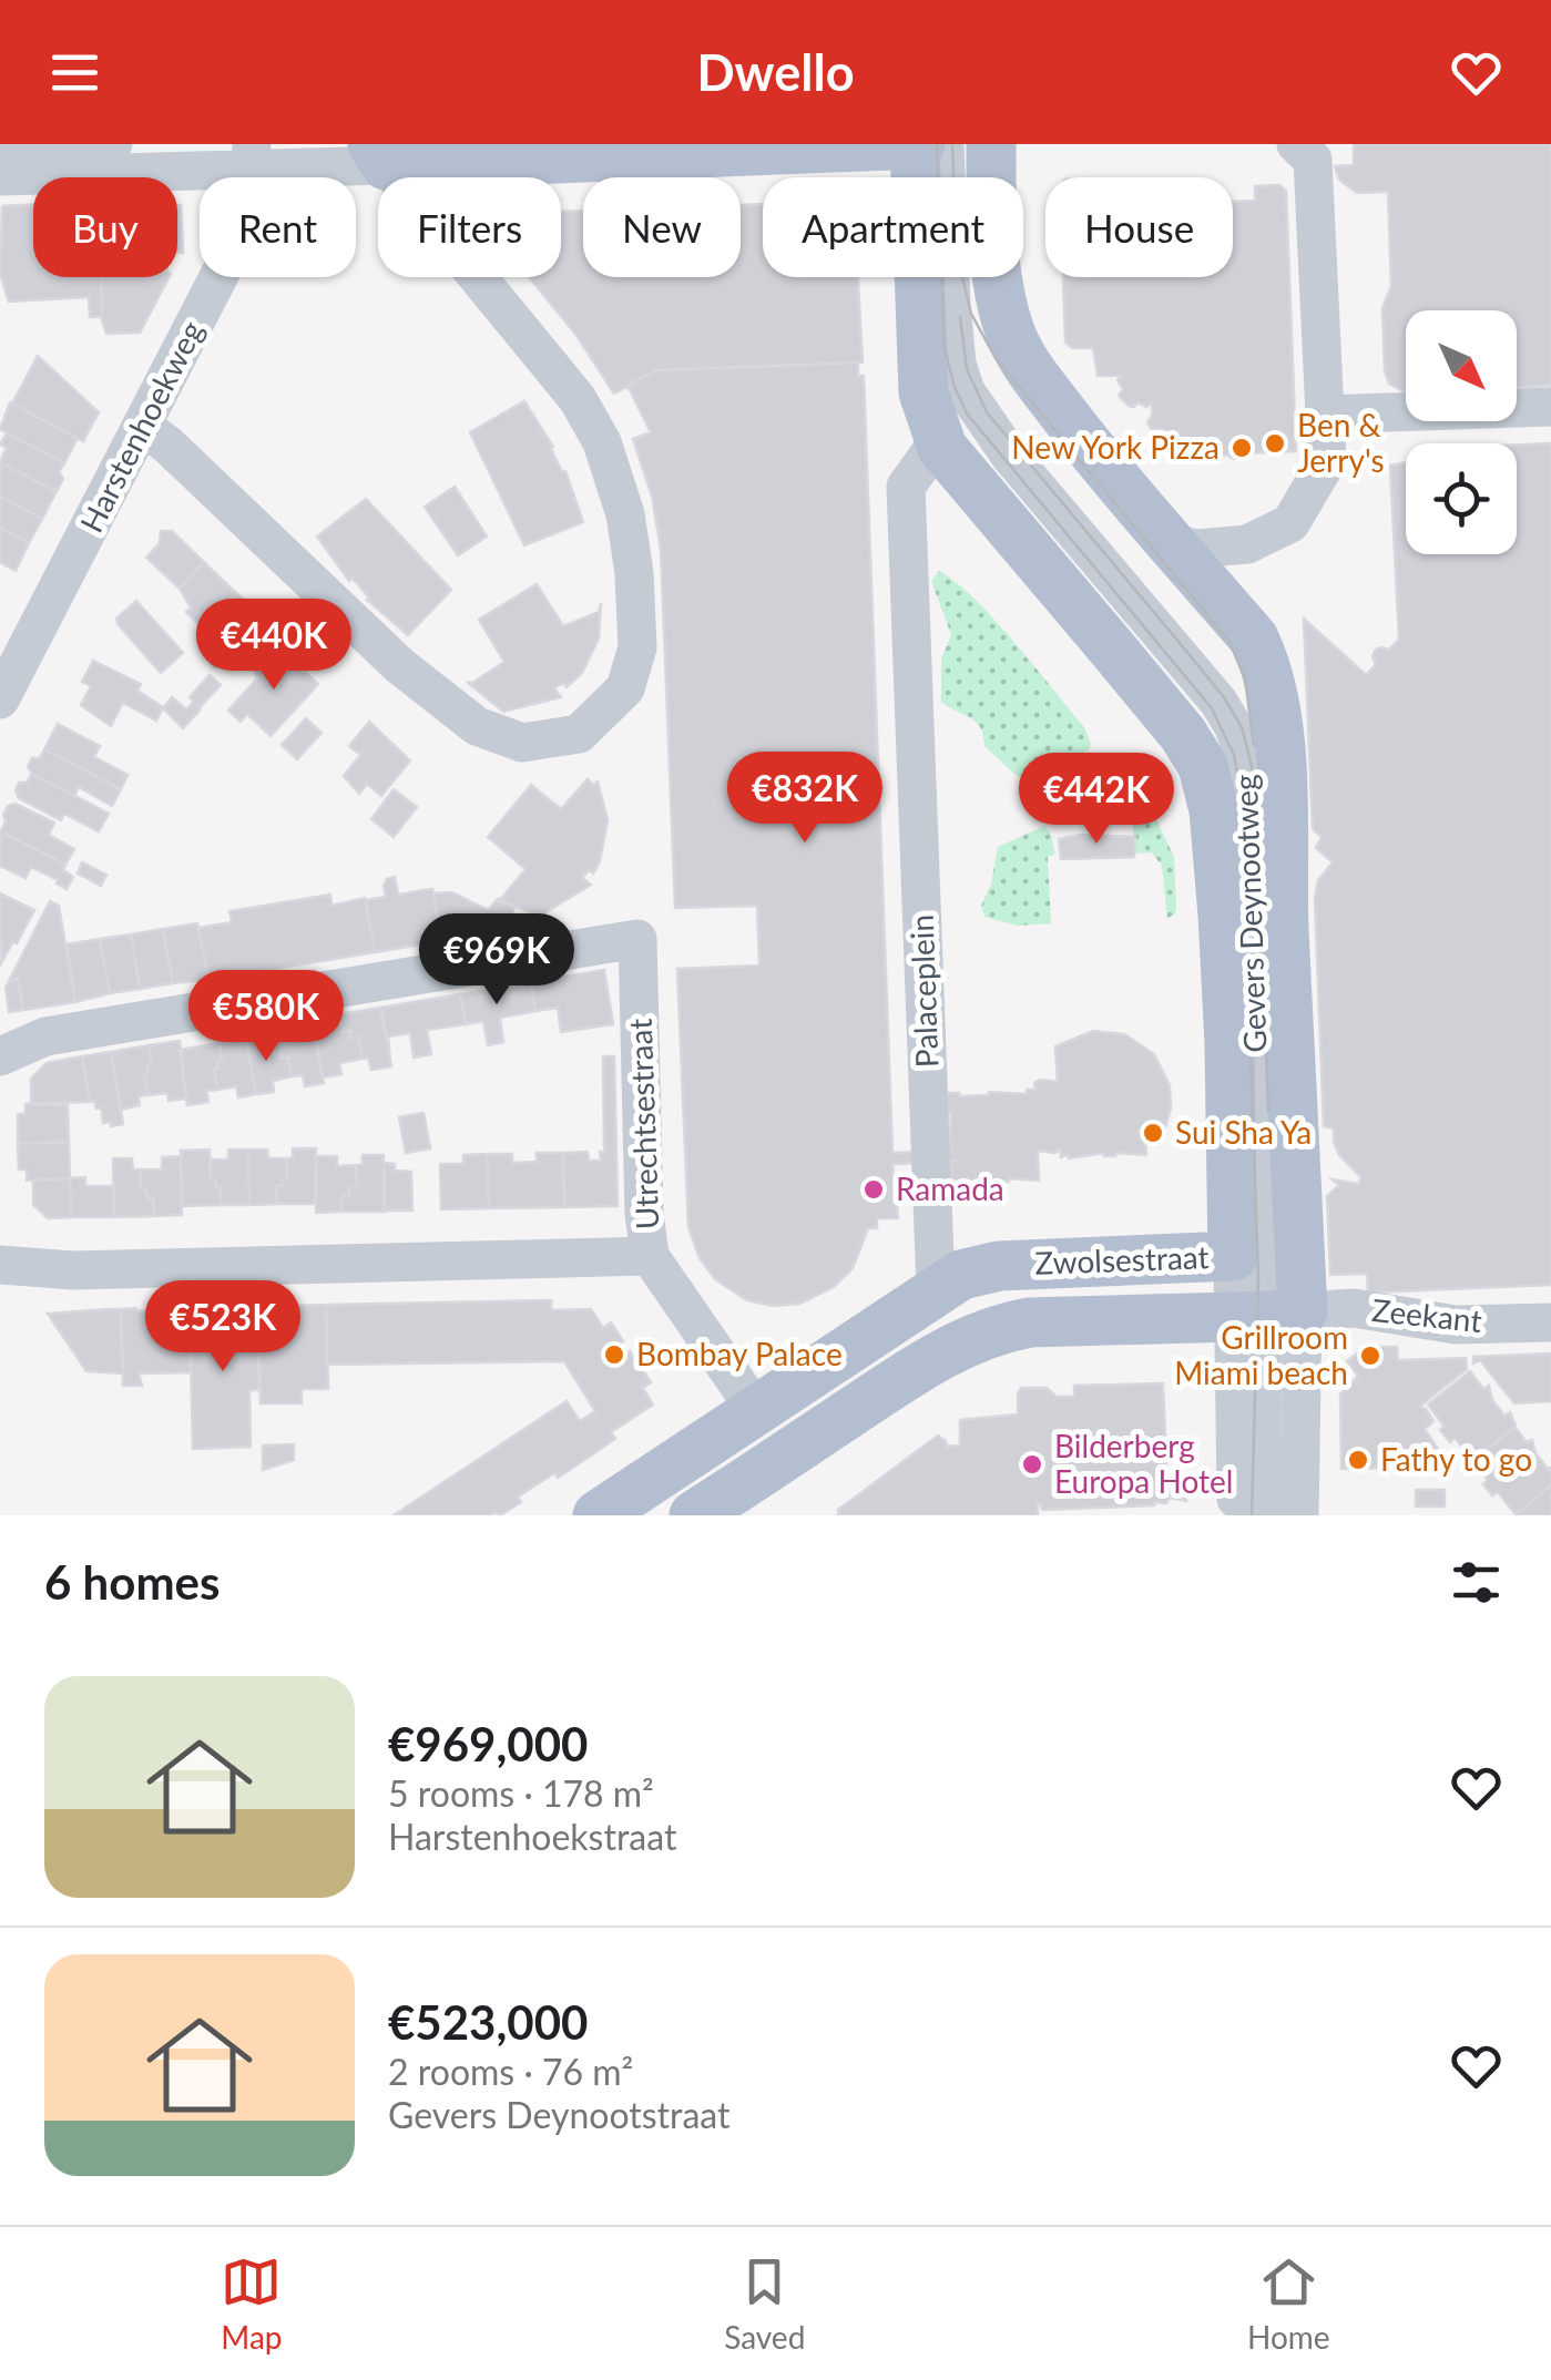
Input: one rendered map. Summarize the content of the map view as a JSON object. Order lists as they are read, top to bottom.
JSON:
{
  "streets": {
    "main road": ["Gevers Deynootweg", "Zwolsestraat"],
    "street": [
      "Harstenhoekweg",
      "Palaceplein",
      "Utrechtsestraat",
      "Zeekant"
    ]
  },
  "crossings": [
    ["Gevers Deynootweg", "Palaceplein"],
    ["Gevers Deynootweg", "Zwolsestraat"],
    ["Gevers Deynootweg", "Zeekant"],
    ["Palaceplein", "Zwolsestraat"],
    ["Utrechtsestraat", "Zwolsestraat"],
    ["Zwolsestraat", "Zeekant"]
  ],
  "places": [
    "Ben & Jerry's",
    "New York Pizza",
    "Sui Sha Ya",
    "Ramada",
    "Bombay Palace",
    "Grillroom Miami beach",
    "Fathy to go",
    "Bilderberg Europa Hotel"
  ],
  "north": "bottom right",
  "page": {
    "header": "Dwello",
    "chip": [
      "Buy",
      "Rent",
      "Filters",
      "New",
      "Apartment",
      "House"
    ],
    "price": [
      "€440K",
      "€832K",
      "€442K",
      "€969K",
      "€580K",
      "€523K"
    ],
    "heading": "6 homes",
    "list": [
      {
        "name": "€969,000",
        "note": "5 rooms · 178 m² · Harstenhoekstraat"
      },
      {
        "name": "€523,000",
        "note": "2 rooms · 76 m² · Gevers Deynootstraat"
      }
    ],
    "tabs": ["Map", "Saved", "Home"]
  }
}
